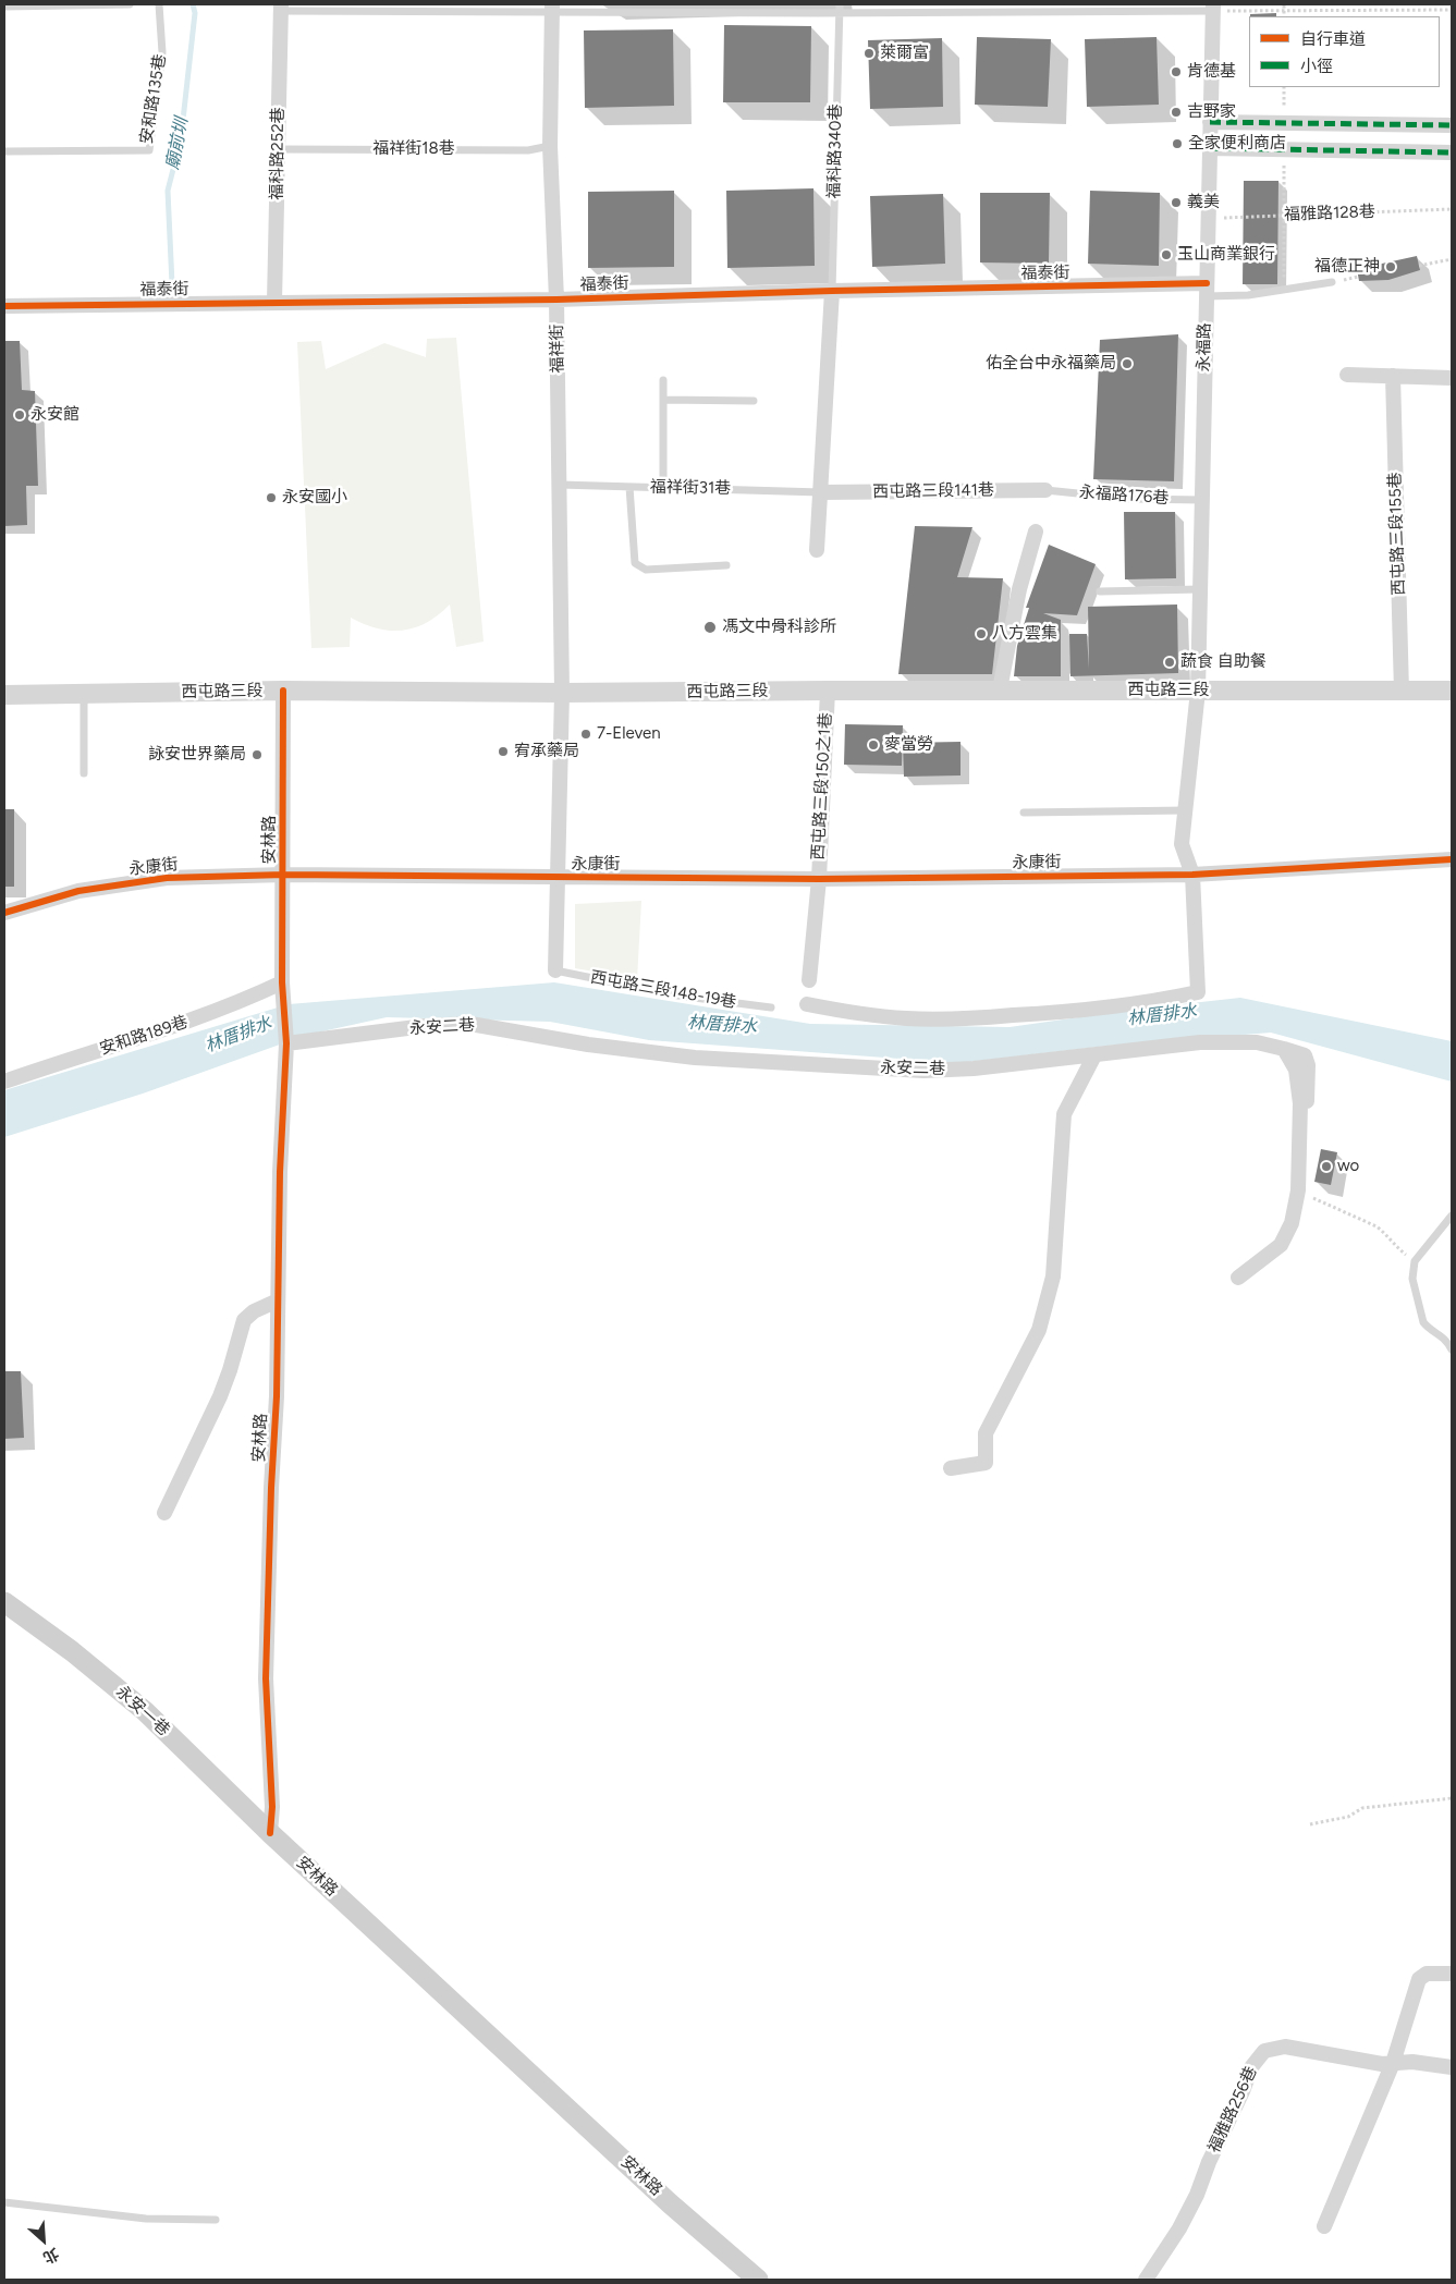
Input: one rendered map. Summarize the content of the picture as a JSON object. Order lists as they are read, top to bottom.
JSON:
{
  "streets": {
    "main road": ["安林路", "永安一巷"],
    "street": [
      "福科路252巷",
      "福泰街",
      "永福路",
      "福祥街",
      "西屯路三段141巷",
      "西屯路三段155巷",
      "西屯路三段",
      "西屯路三段150之1巷",
      "永康街",
      "永安二巷",
      "安和路189巷",
      "福雅路256巷"
    ],
    "lane": [
      "安和路135巷",
      "福祥街18巷",
      "福科路340巷",
      "福祥街31巷",
      "永福路176巷",
      "西屯路三段148-19巷"
    ],
    "path": ["福雅路128巷"]
  },
  "crossings": [
    ["福祥街18巷", "福科路252巷"],
    ["福祥街18巷", "福祥街"],
    ["福科路340巷", "福泰街"],
    ["福科路252巷", "福泰街"],
    ["福雅路128巷", "永福路"],
    ["福泰街", "永福路"],
    ["福泰街", "福祥街"],
    ["永福路", "永福路176巷"],
    ["永福路", "西屯路三段"],
    ["永福路", "永康街"],
    ["福祥街", "福祥街31巷"],
    ["福祥街", "西屯路三段"],
    ["福祥街", "永康街"],
    ["福祥街", "西屯路三段148-19巷"],
    ["福祥街31巷", "西屯路三段141巷"],
    ["西屯路三段141巷", "永福路176巷"],
    ["西屯路三段155巷", "西屯路三段"],
    ["西屯路三段", "西屯路三段150之1巷"],
    ["西屯路三段", "安林路"],
    ["西屯路三段150之1巷", "永康街"],
    ["安林路", "永康街"],
    ["安林路", "永安二巷"],
    ["安林路", "安和路189巷"],
    ["安林路", "永安一巷"]
  ],
  "water": ["廟前圳", "林厝排水"],
  "places": [
    "萊爾富",
    "肯德基",
    "吉野家",
    "全家便利商店",
    "義美",
    "玉山商業銀行",
    "福德正神",
    "佑全台中永福藥局",
    "永安館",
    "永安國小",
    "馮文中骨科診所",
    "八方雲集",
    "蔬食 自助餐",
    "7-Eleven",
    "麥當勞",
    "宥承藥局",
    "詠安世界藥局",
    "wo"
  ],
  "legend": ["自行車道", "小徑"],
  "north": "bottom right"
}
